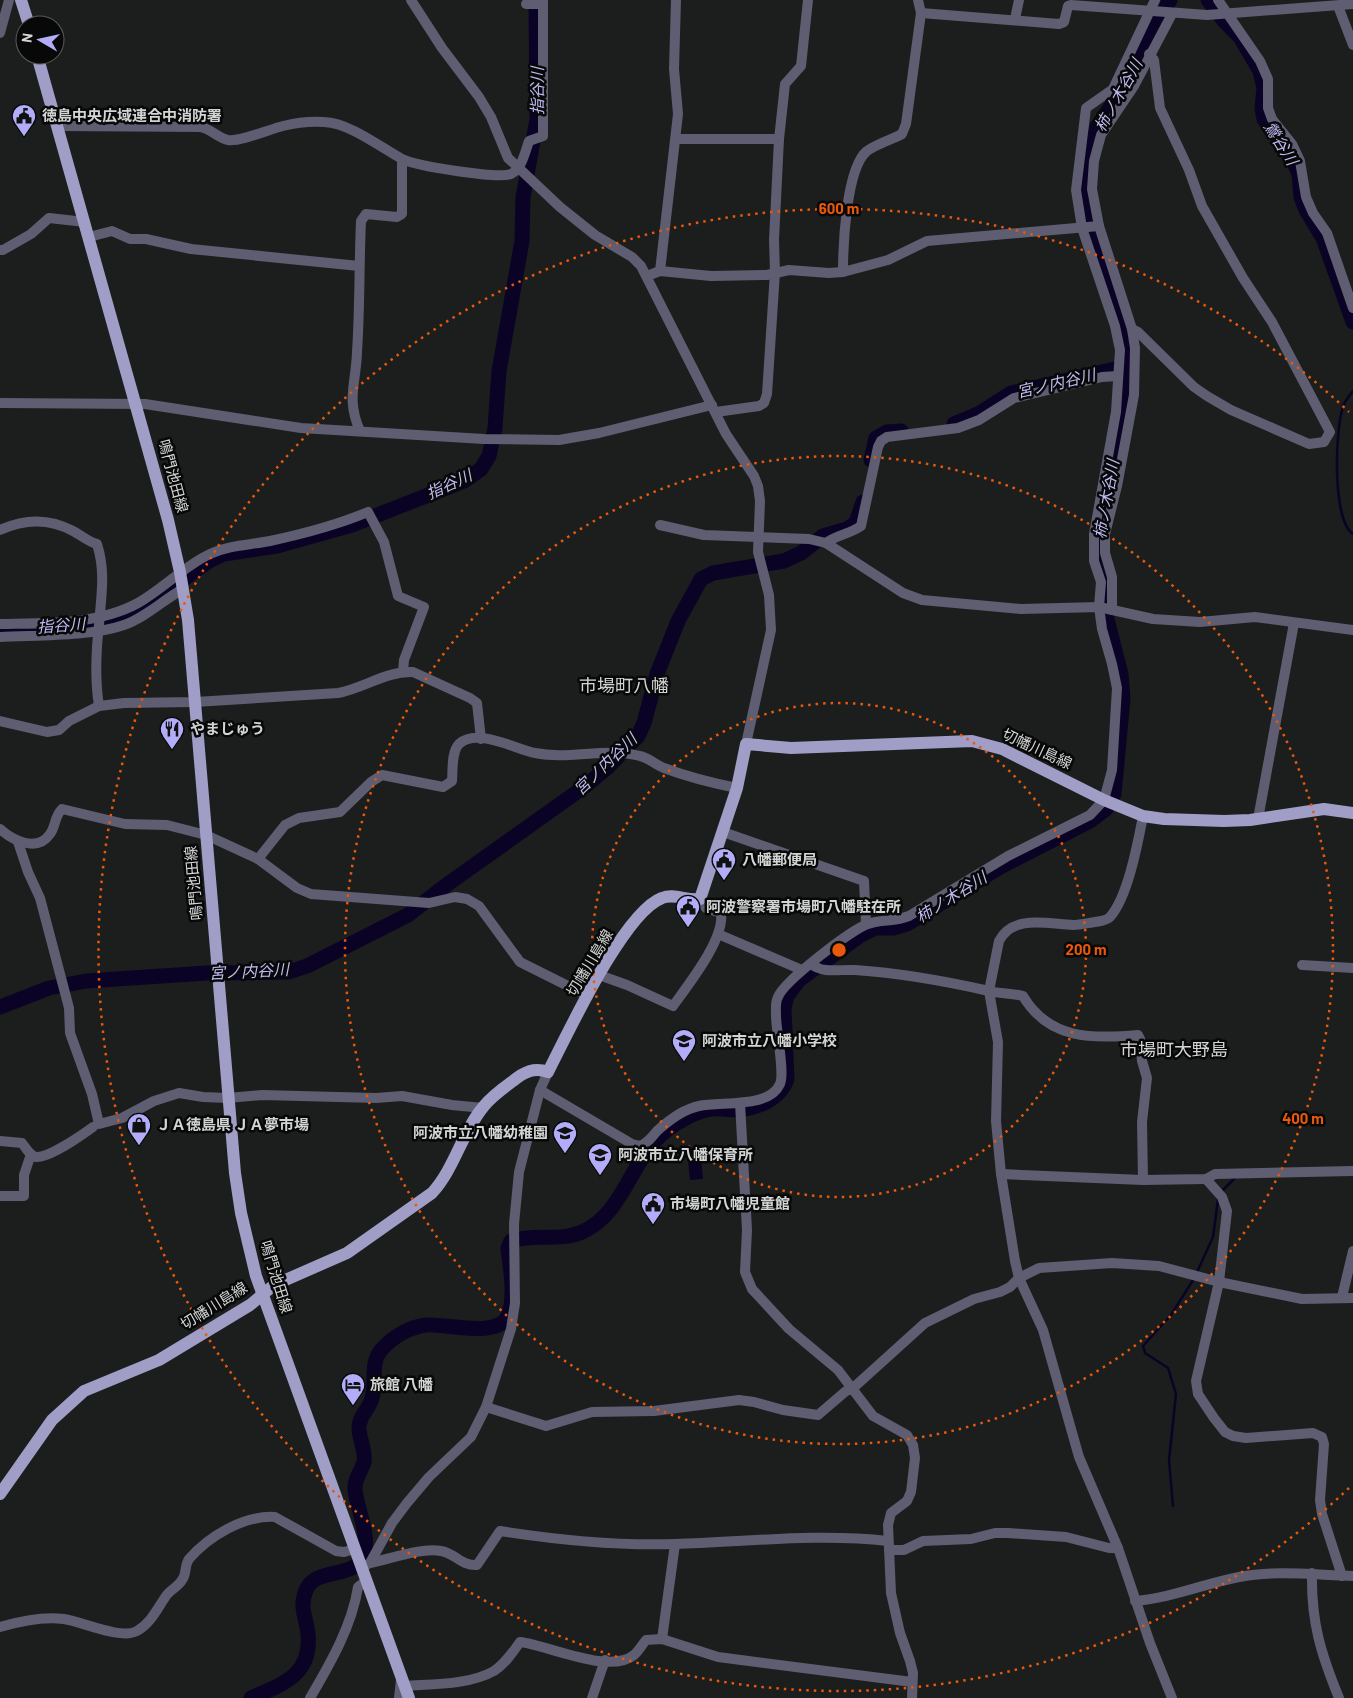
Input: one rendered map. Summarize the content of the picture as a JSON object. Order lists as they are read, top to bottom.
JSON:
{
  "streets": {
    "main road": ["鳴門池田線", "切幡川島線"]
  },
  "crossings": [
    ["鳴門池田線", "切幡川島線"]
  ],
  "districts": ["市場町八幡", "市場町大野島"],
  "water": [
    "指谷川",
    "柿ノ木谷川",
    "鶯谷川",
    "宮ノ内谷川"
  ],
  "places": {
    "public building": [
      "徳島中央広域連合中消防署",
      "八幡郵便局",
      "阿波警察署市場町八幡駐在所",
      "市場町八幡児童館"
    ],
    "restaurant": ["やまじゅう"],
    "school or university": ["阿波市立八幡小学校", "阿波市立八幡幼稚園", "阿波市立八幡保育所"],
    "shop": ["ＪＡ徳島県 ＪＡ夢市場"],
    "hotel": ["旅館 八幡"]
  },
  "north": "left",
  "rings": ["600 m", "200 m", "400 m"]
}
